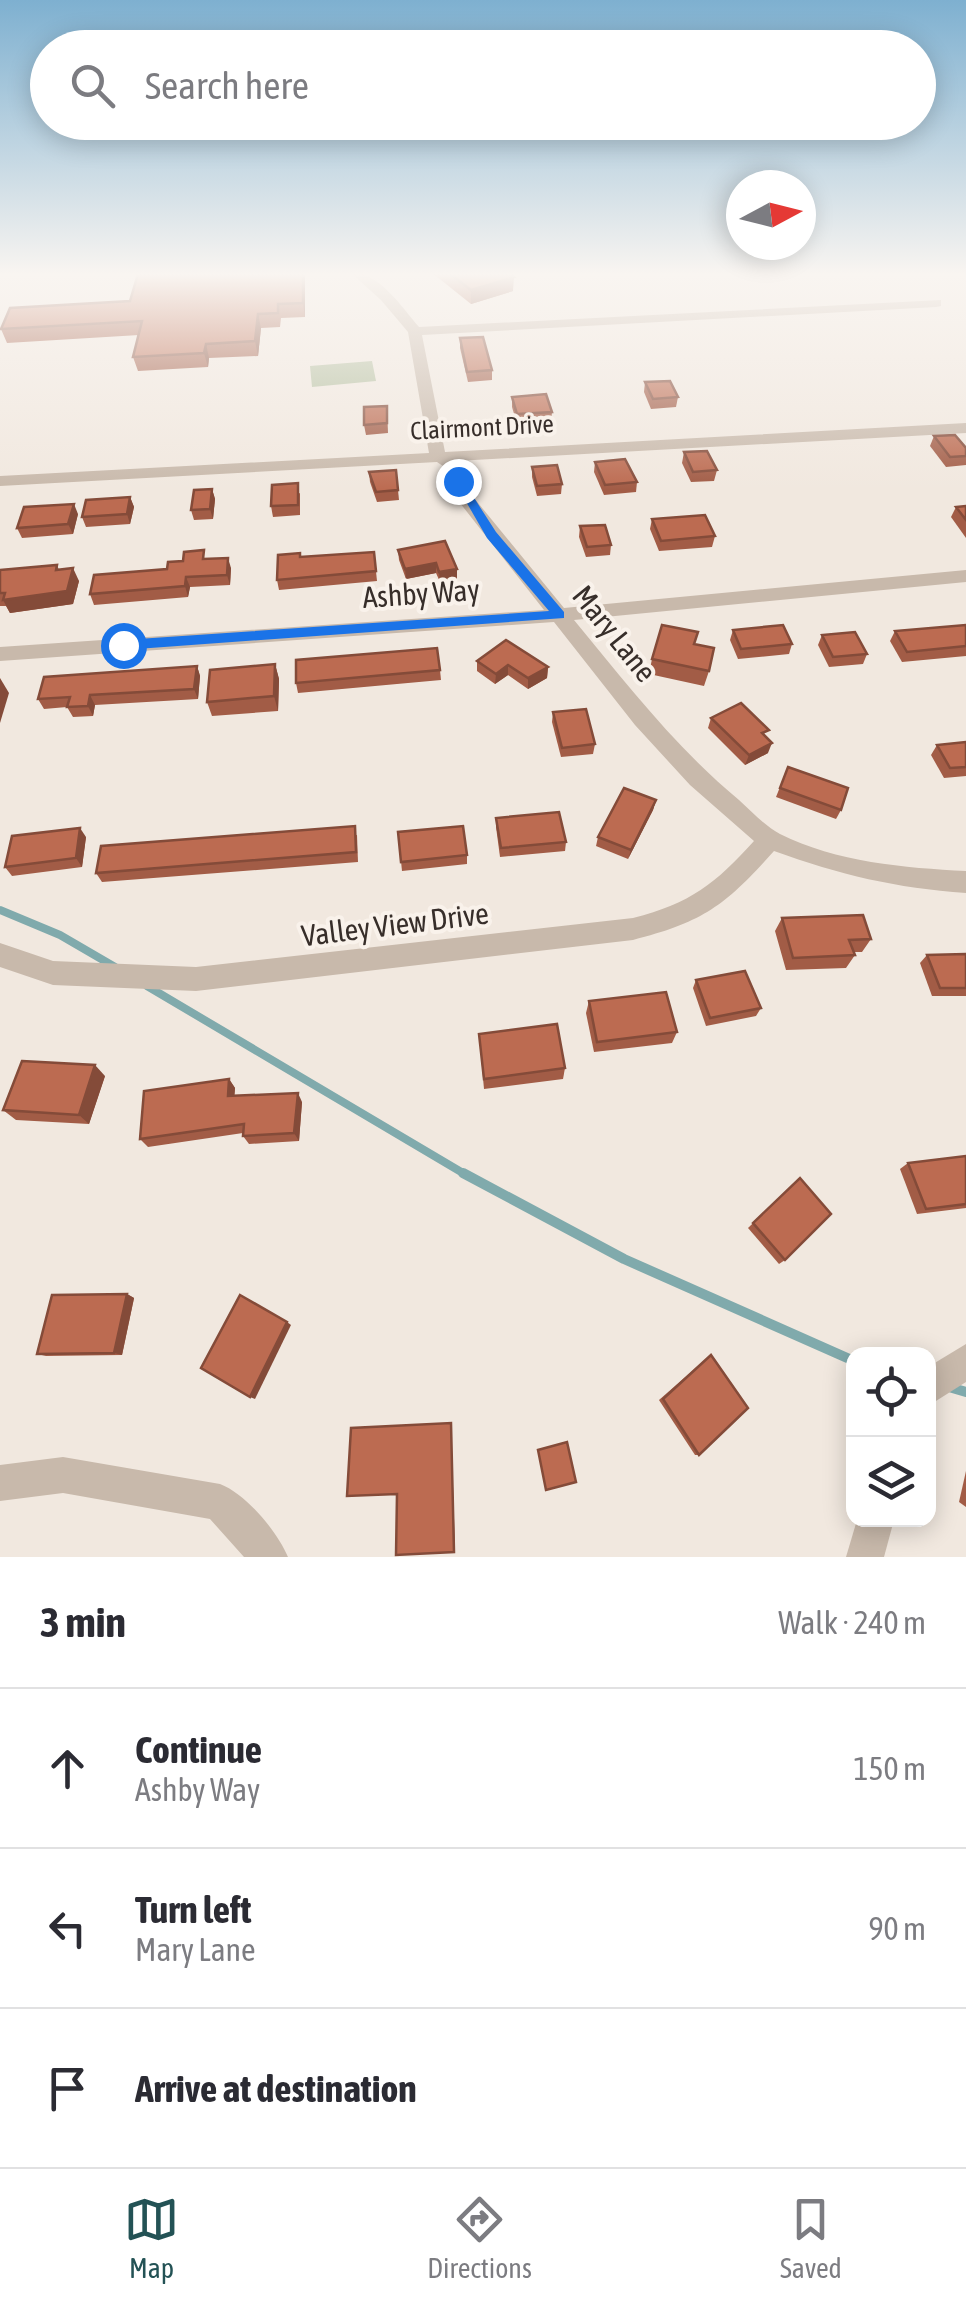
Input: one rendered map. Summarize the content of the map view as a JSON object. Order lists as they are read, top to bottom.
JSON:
{
  "streets": {
    "street": [
      "Clairmont Drive",
      "Ashby Way",
      "Mary Lane",
      "Valley View Drive"
    ]
  },
  "crossings": [
    ["Clairmont Drive", "Mary Lane"],
    ["Ashby Way", "Mary Lane"],
    ["Mary Lane", "Valley View Drive"]
  ],
  "north": "right",
  "page": {
    "search": "Search here",
    "heading": ["3 min", "Walk · 240 m"],
    "list": [
      ["Continue", "Ashby Way", "150 m"],
      ["Turn left", "Mary Lane", "90 m"],
      "Arrive at destination"
    ],
    "nav": ["Map", "Directions", "Saved"]
  }
}
